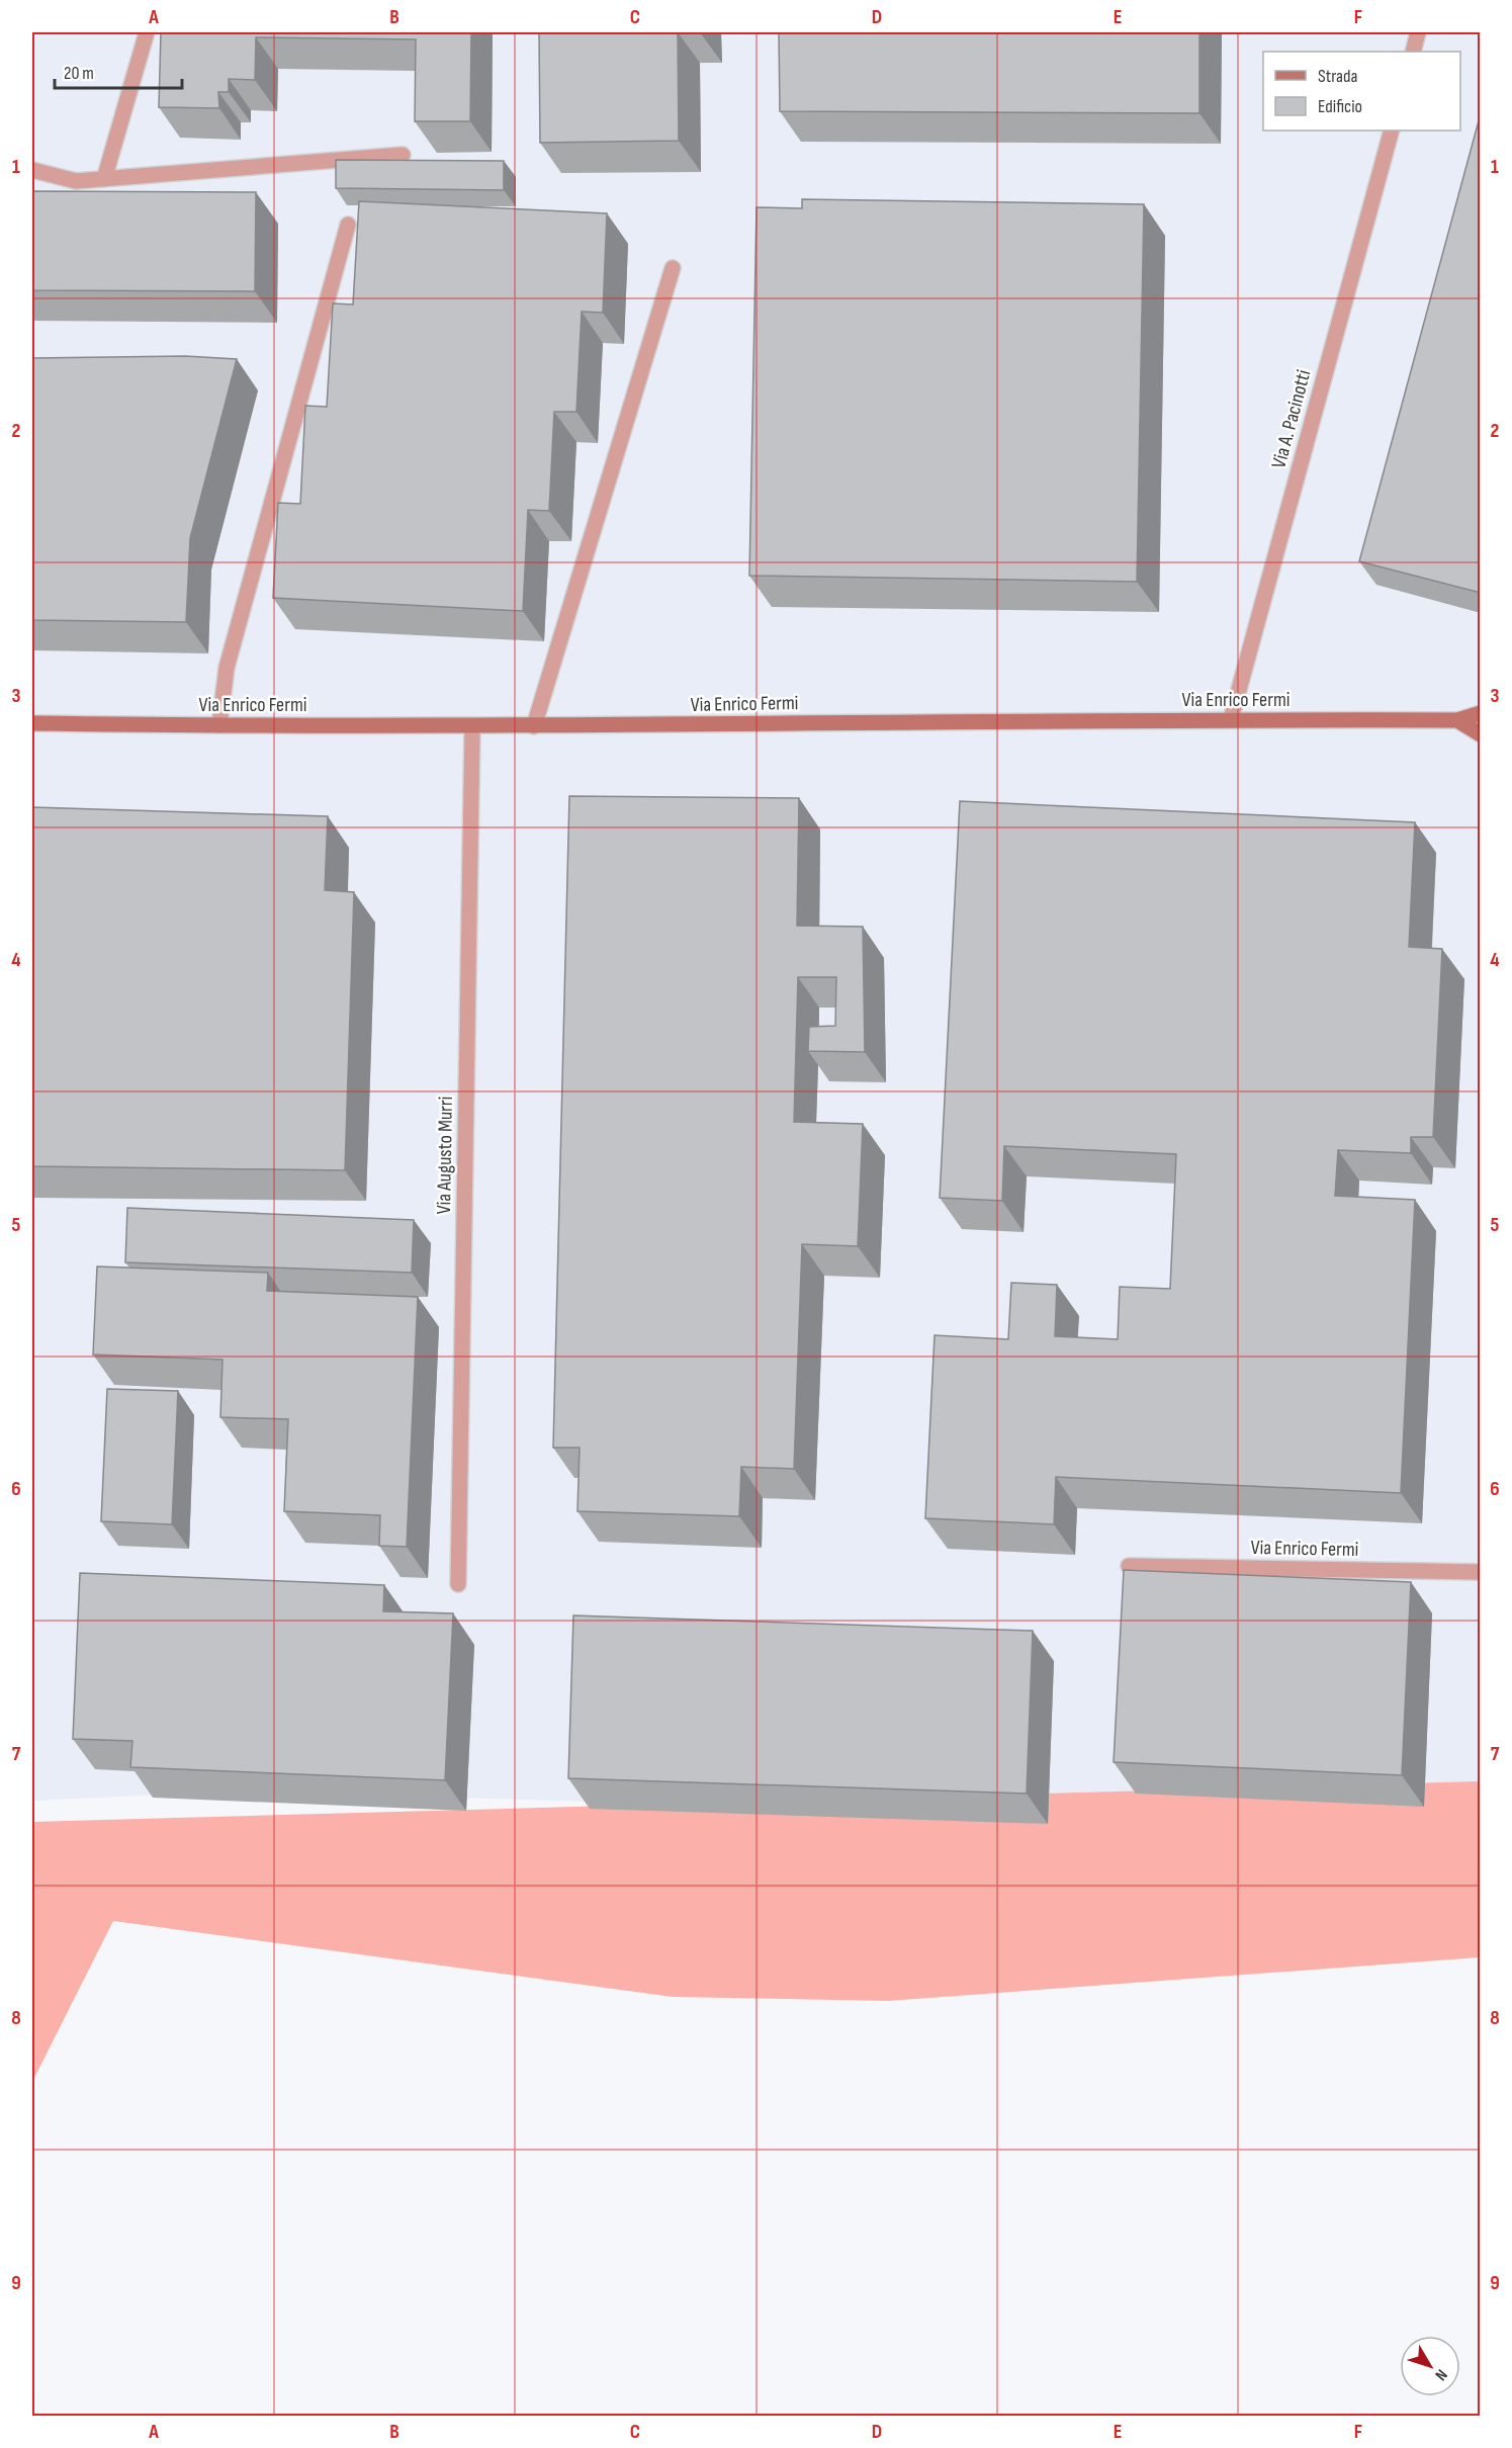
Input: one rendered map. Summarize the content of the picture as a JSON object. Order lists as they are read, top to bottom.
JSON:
{
  "streets": {
    "street": ["Via A. Pacinotti", "Via Enrico Fermi", "Via Augusto Murri"]
  },
  "crossings": [
    ["Via A. Pacinotti", "Via Enrico Fermi"],
    ["Via Enrico Fermi", "Via Augusto Murri"]
  ],
  "legend": ["Strada", "Edificio"],
  "scale_bar": "20 m",
  "north": "bottom right",
  "grid": {
    "columns": [
      "A",
      "B",
      "C",
      "D",
      "E",
      "F"
    ],
    "rows": [
      "1",
      "2",
      "3",
      "4",
      "5",
      "6",
      "7",
      "8",
      "9"
    ]
  }
}
